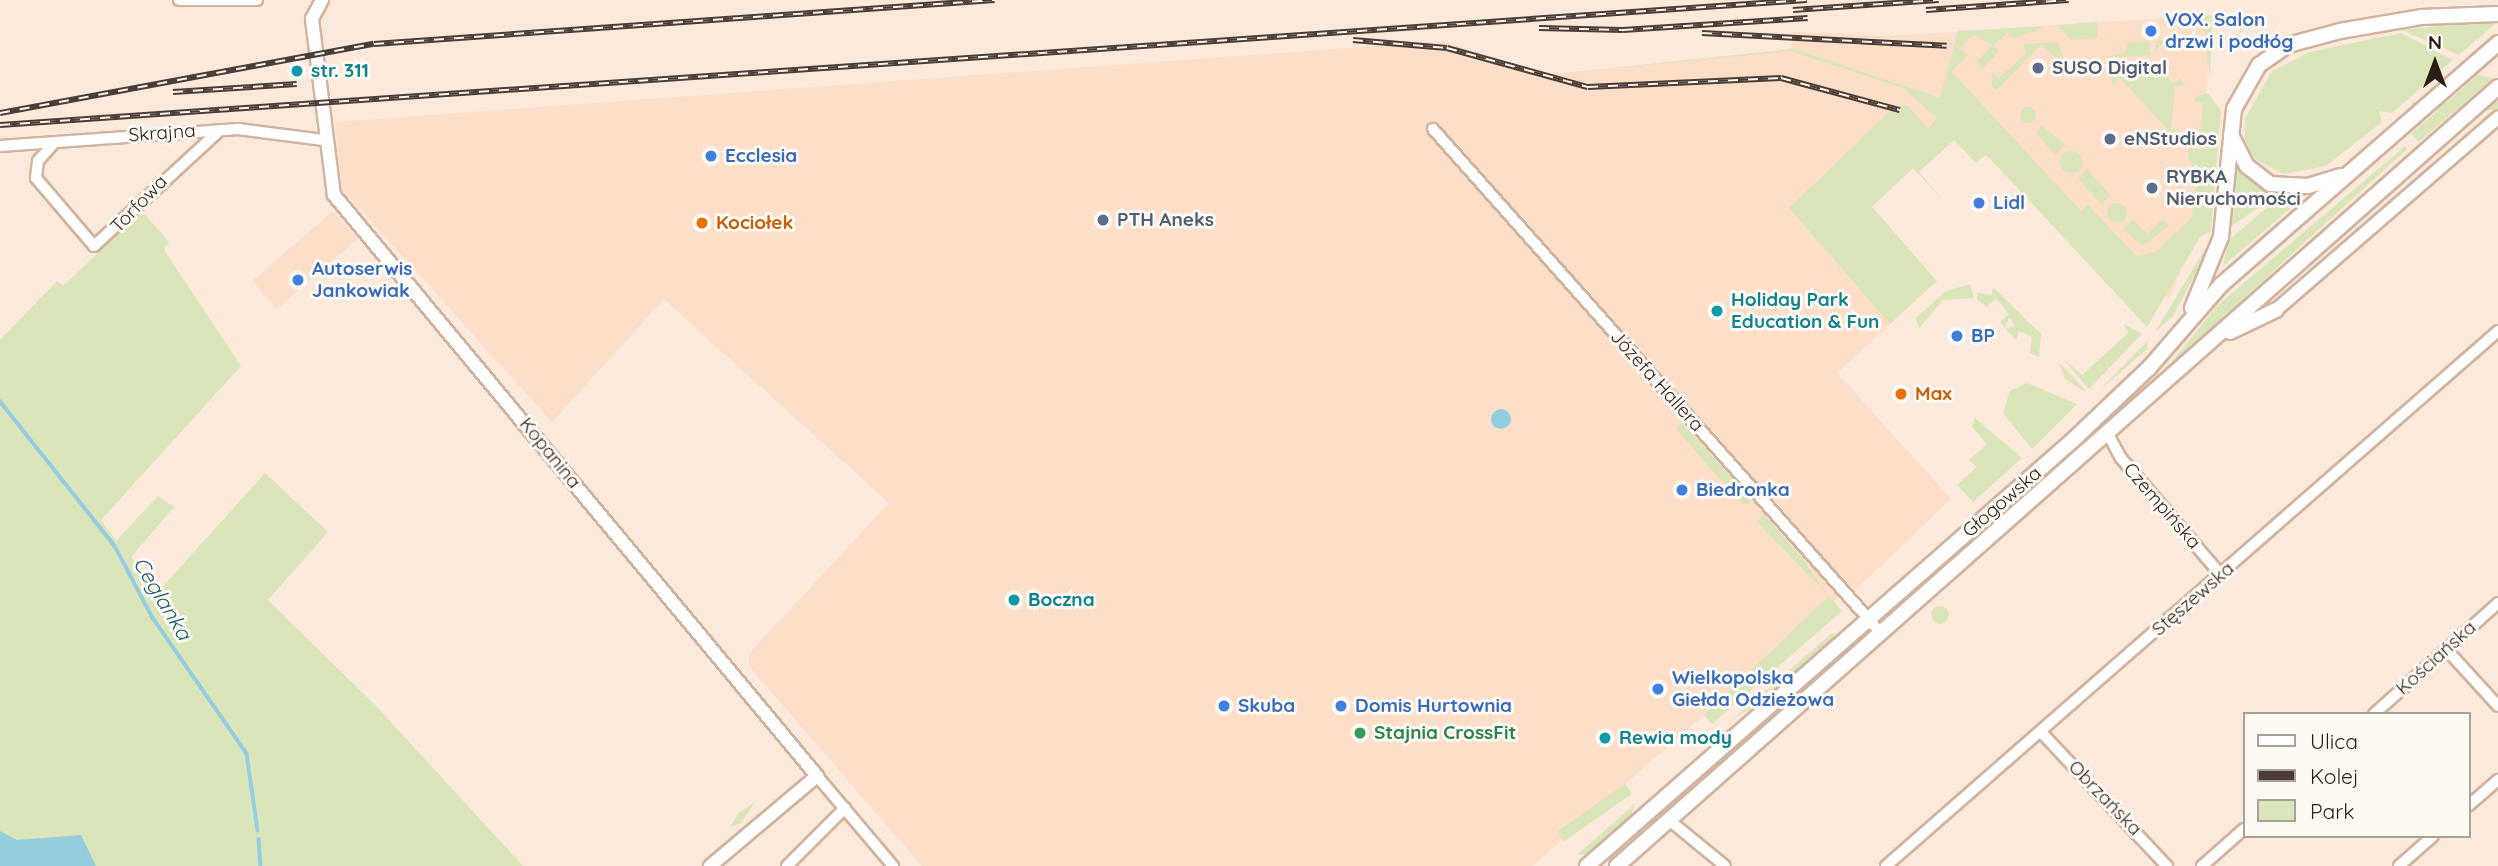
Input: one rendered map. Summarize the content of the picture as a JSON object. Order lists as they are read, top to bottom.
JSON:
{
  "streets": {
    "main road": ["Głogowska"],
    "street": [
      "Skrajna",
      "Torfowa",
      "Józefa Hallera",
      "Kopanina",
      "Czempińska",
      "Stęszewska",
      "Kościańska",
      "Obrzańska"
    ]
  },
  "crossings": [
    ["Skrajna", "Torfowa"],
    ["Skrajna", "Kopanina"],
    ["Józefa Hallera", "Głogowska"],
    ["Głogowska", "Czempińska"],
    ["Czempińska", "Stęszewska"],
    ["Stęszewska", "Obrzańska"]
  ],
  "water": ["Ceglanka"],
  "places": [
    "VOX. Salon drzwi i podłóg",
    "SUSO Digital",
    "str. 311",
    "eNStudios",
    "Ecclesia",
    "RYBKA Nieruchomości",
    "Lidl",
    "PTH Aneks",
    "Kociołek",
    "Autoserwis Jankowiak",
    "Holiday Park Education & Fun",
    "BP",
    "Max",
    "Biedronka",
    "Boczna",
    "Wielkopolska Giełda Odzieżowa",
    "Skuba",
    "Domis Hurtownia",
    "Stajnia CrossFit",
    "Rewia mody"
  ],
  "legend": ["Ulica", "Kolej", "Park"],
  "north": "top"
}
